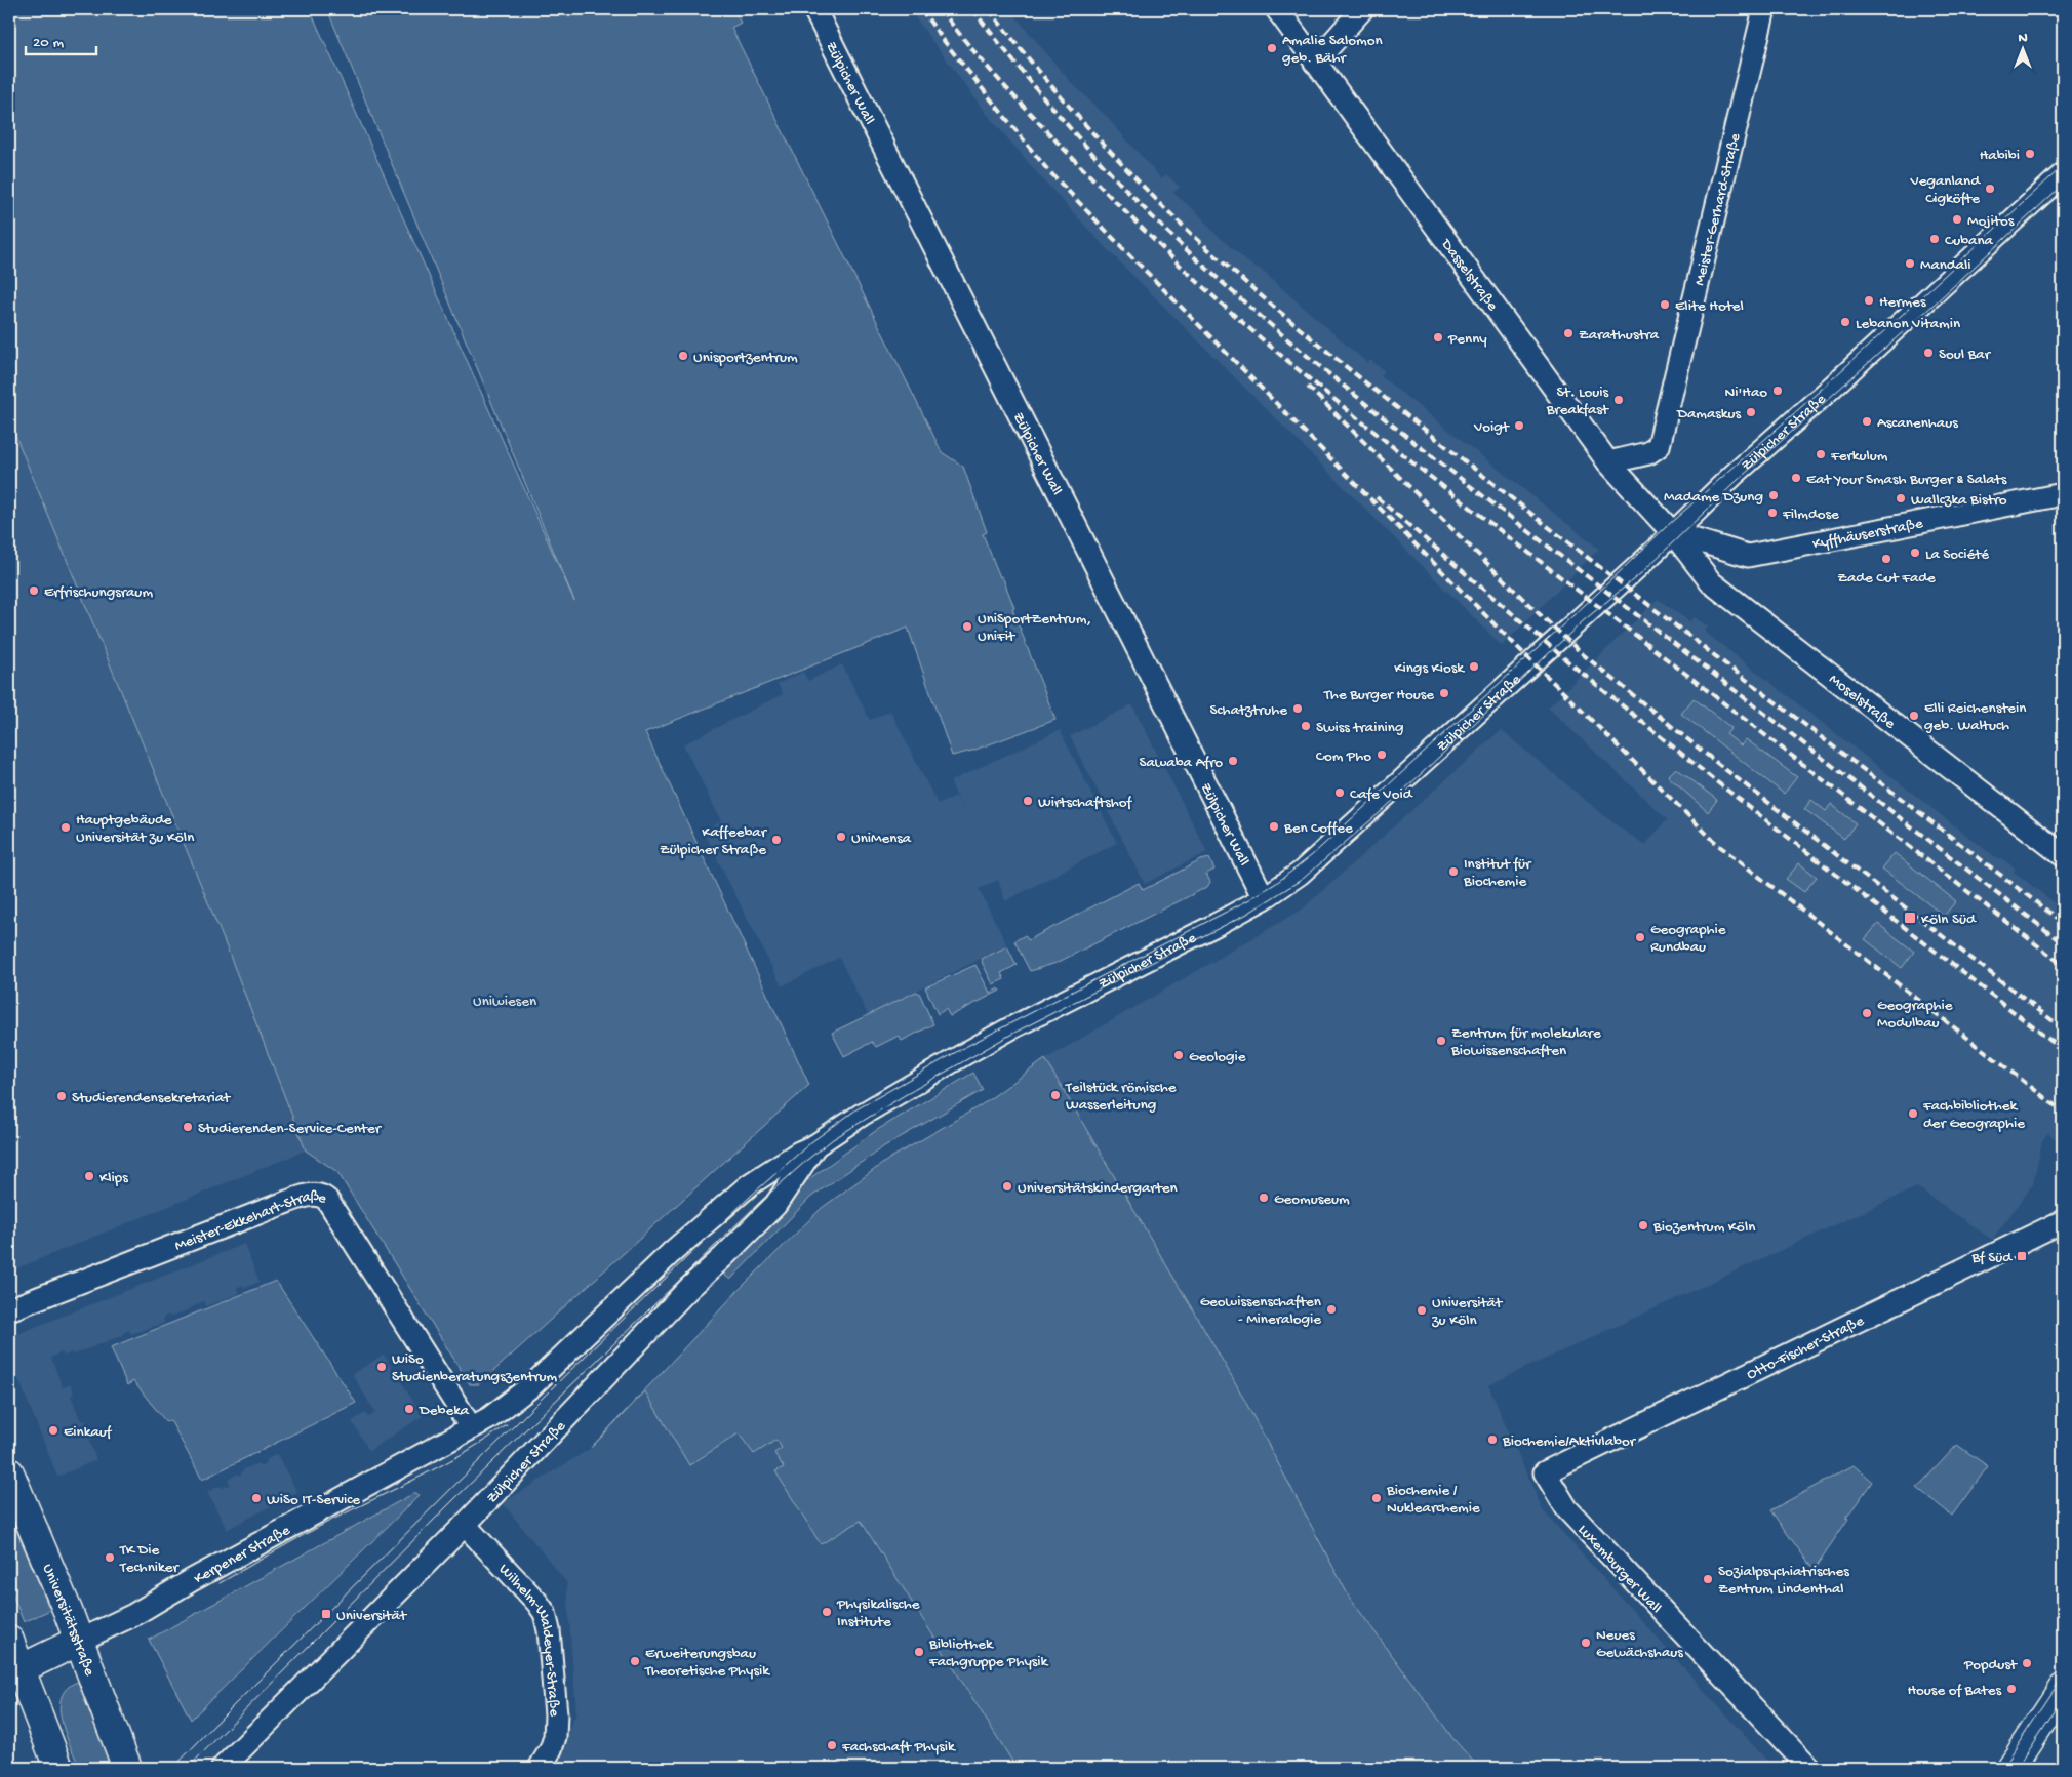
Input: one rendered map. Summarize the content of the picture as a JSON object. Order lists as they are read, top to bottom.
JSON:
{
  "streets": {
    "main road": ["Kerpener Straße", "Universitätsstraße"],
    "street": [
      "Zülpicher Wall",
      "Meister-Gerhard-Straße",
      "Dasselstraße",
      "Zülpicher Straße",
      "Kyffhäuserstraße",
      "Moselstraße",
      "Meister-Ekkehart-Straße",
      "Otto-Fischer-Straße",
      "Luxemburger Wall",
      "Wilhelm-Waldeyer-Straße"
    ]
  },
  "crossings": [
    ["Zülpicher Wall", "Zülpicher Straße"],
    ["Meister-Gerhard-Straße", "Dasselstraße"],
    ["Dasselstraße", "Zülpicher Straße"],
    ["Dasselstraße", "Kyffhäuserstraße"],
    ["Dasselstraße", "Moselstraße"],
    ["Zülpicher Straße", "Kyffhäuserstraße"],
    ["Zülpicher Straße", "Moselstraße"],
    ["Zülpicher Straße", "Meister-Ekkehart-Straße"],
    ["Zülpicher Straße", "Kerpener Straße"],
    ["Zülpicher Straße", "Wilhelm-Waldeyer-Straße"],
    ["Kyffhäuserstraße", "Moselstraße"],
    ["Meister-Ekkehart-Straße", "Kerpener Straße"],
    ["Otto-Fischer-Straße", "Luxemburger Wall"],
    ["Kerpener Straße", "Universitätsstraße"]
  ],
  "parks": ["Uniwiesen"],
  "places": {
    "other": [
      "Amalie Salomon geb. Bähr",
      "Habibi",
      "Veganland Cigköfte",
      "Mojitos",
      "Cubana",
      "Mandali",
      "Hermes",
      "Elite Hotel",
      "Lebanon Vitamin",
      "Zarathustra",
      "Penny",
      "Soul Bar",
      "Unisportzentrum",
      "Ni'Hao",
      "St. Louis Breakfast",
      "Damaskus",
      "Ascanenhaus",
      "Voigt",
      "Ferkulum",
      "Eat Your Smash Burger & Salats",
      "Madame Dzung",
      "Wallczka Bistro",
      "Filmdose",
      "La Société",
      "Zade Cut Fade",
      "Erfrischungsraum",
      "UniSportZentrum, UniFit",
      "Kings Kiosk",
      "The Burger House",
      "Schatztruhe",
      "Elli Reichenstein geb. Waltuch",
      "Swiss training",
      "Com Pho",
      "Sawaba Afro",
      "Cafe Void",
      "Wirtschaftshof",
      "Ben Coffee",
      "Hauptgebäude Universität zu Köln",
      "UniMensa",
      "Kaffeebar Zülpicher Straße",
      "Institut für Biochemie",
      "Geographie Rundbau",
      "Geographie Modulbau",
      "Zentrum für molekulare Biowissenschaften",
      "Geologie",
      "Teilstück römische Wasserleitung",
      "Studierendensekretariat",
      "Fachbibliothek der Geographie",
      "Studierenden-Service-Center",
      "Klips",
      "Universitätskindergarten",
      "Geomuseum",
      "Biozentrum Köln",
      "Geowissenschaften - Mineralogie",
      "Universität zu Köln",
      "WiSo Studienberatungszentrum",
      "Debeka",
      "Einkauf",
      "Biochemie/Aktivlabor",
      "WiSo IT-Service",
      "Biochemie / Nuklearchemie",
      "TK Die Techniker",
      "Sozialpsychiatrisches Zentrum Lindenthal",
      "Physikalische Institute",
      "Neues Gewächshaus",
      "Bibliothek Fachgruppe Physik",
      "Erweiterungsbau Theoretische Physik",
      "Popdust",
      "House of Bates",
      "Fachschaft Physik"
    ],
    "transit": ["Köln Süd", "Bf Süd", "Universität"]
  },
  "scale_bar": "20 m",
  "north": "top"
}
